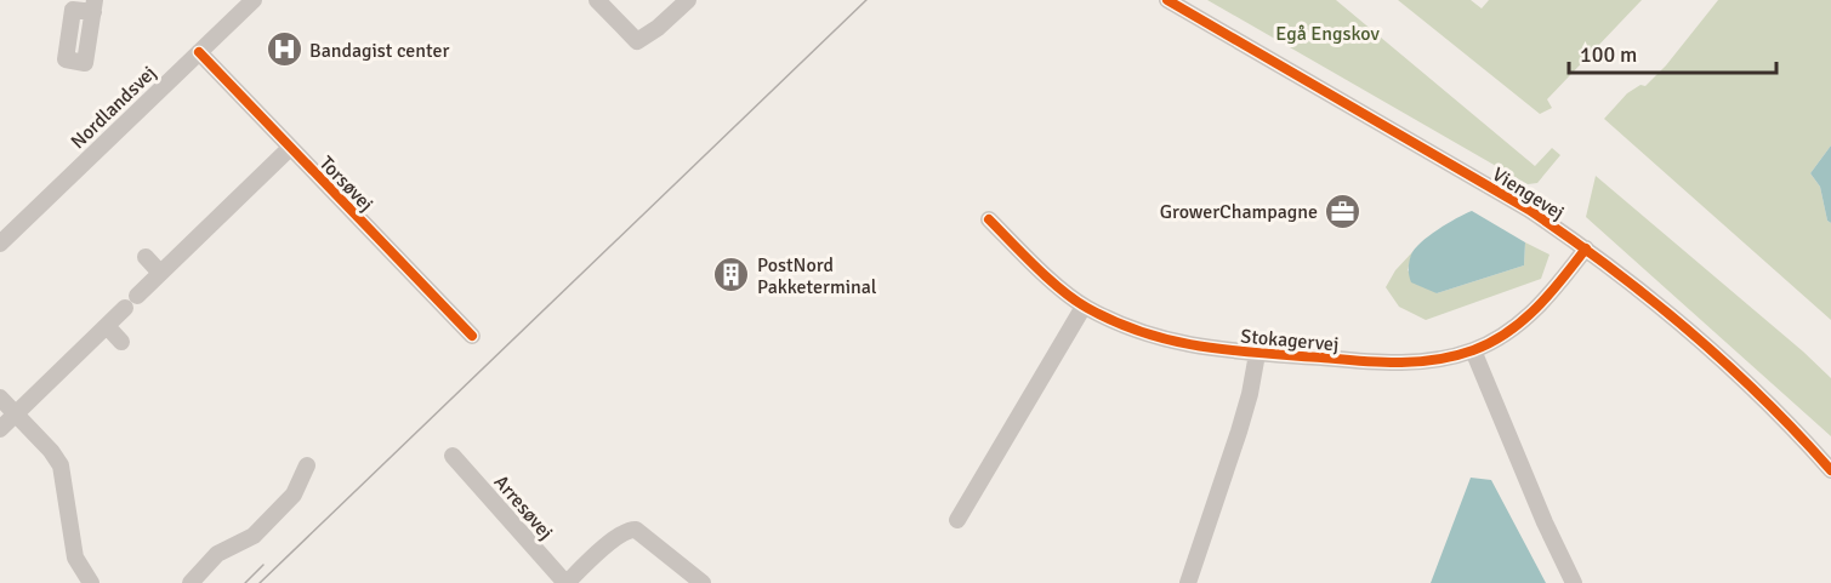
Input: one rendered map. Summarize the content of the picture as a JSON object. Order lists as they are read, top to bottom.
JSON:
{
  "streets": {
    "street": [
      "Nordlandsvej",
      "Torsøvej",
      "Viengevej",
      "Stokagervej",
      "Arresøvej"
    ]
  },
  "crossings": [
    ["Nordlandsvej", "Torsøvej"],
    ["Viengevej", "Stokagervej"]
  ],
  "parks": ["Egå Engskov"],
  "places": {
    "hospital": ["Bandagist center"],
    "office": ["GrowerChampagne"],
    "building": ["PostNord Pakketerminal"]
  },
  "scale_bar": "100 m"
}
